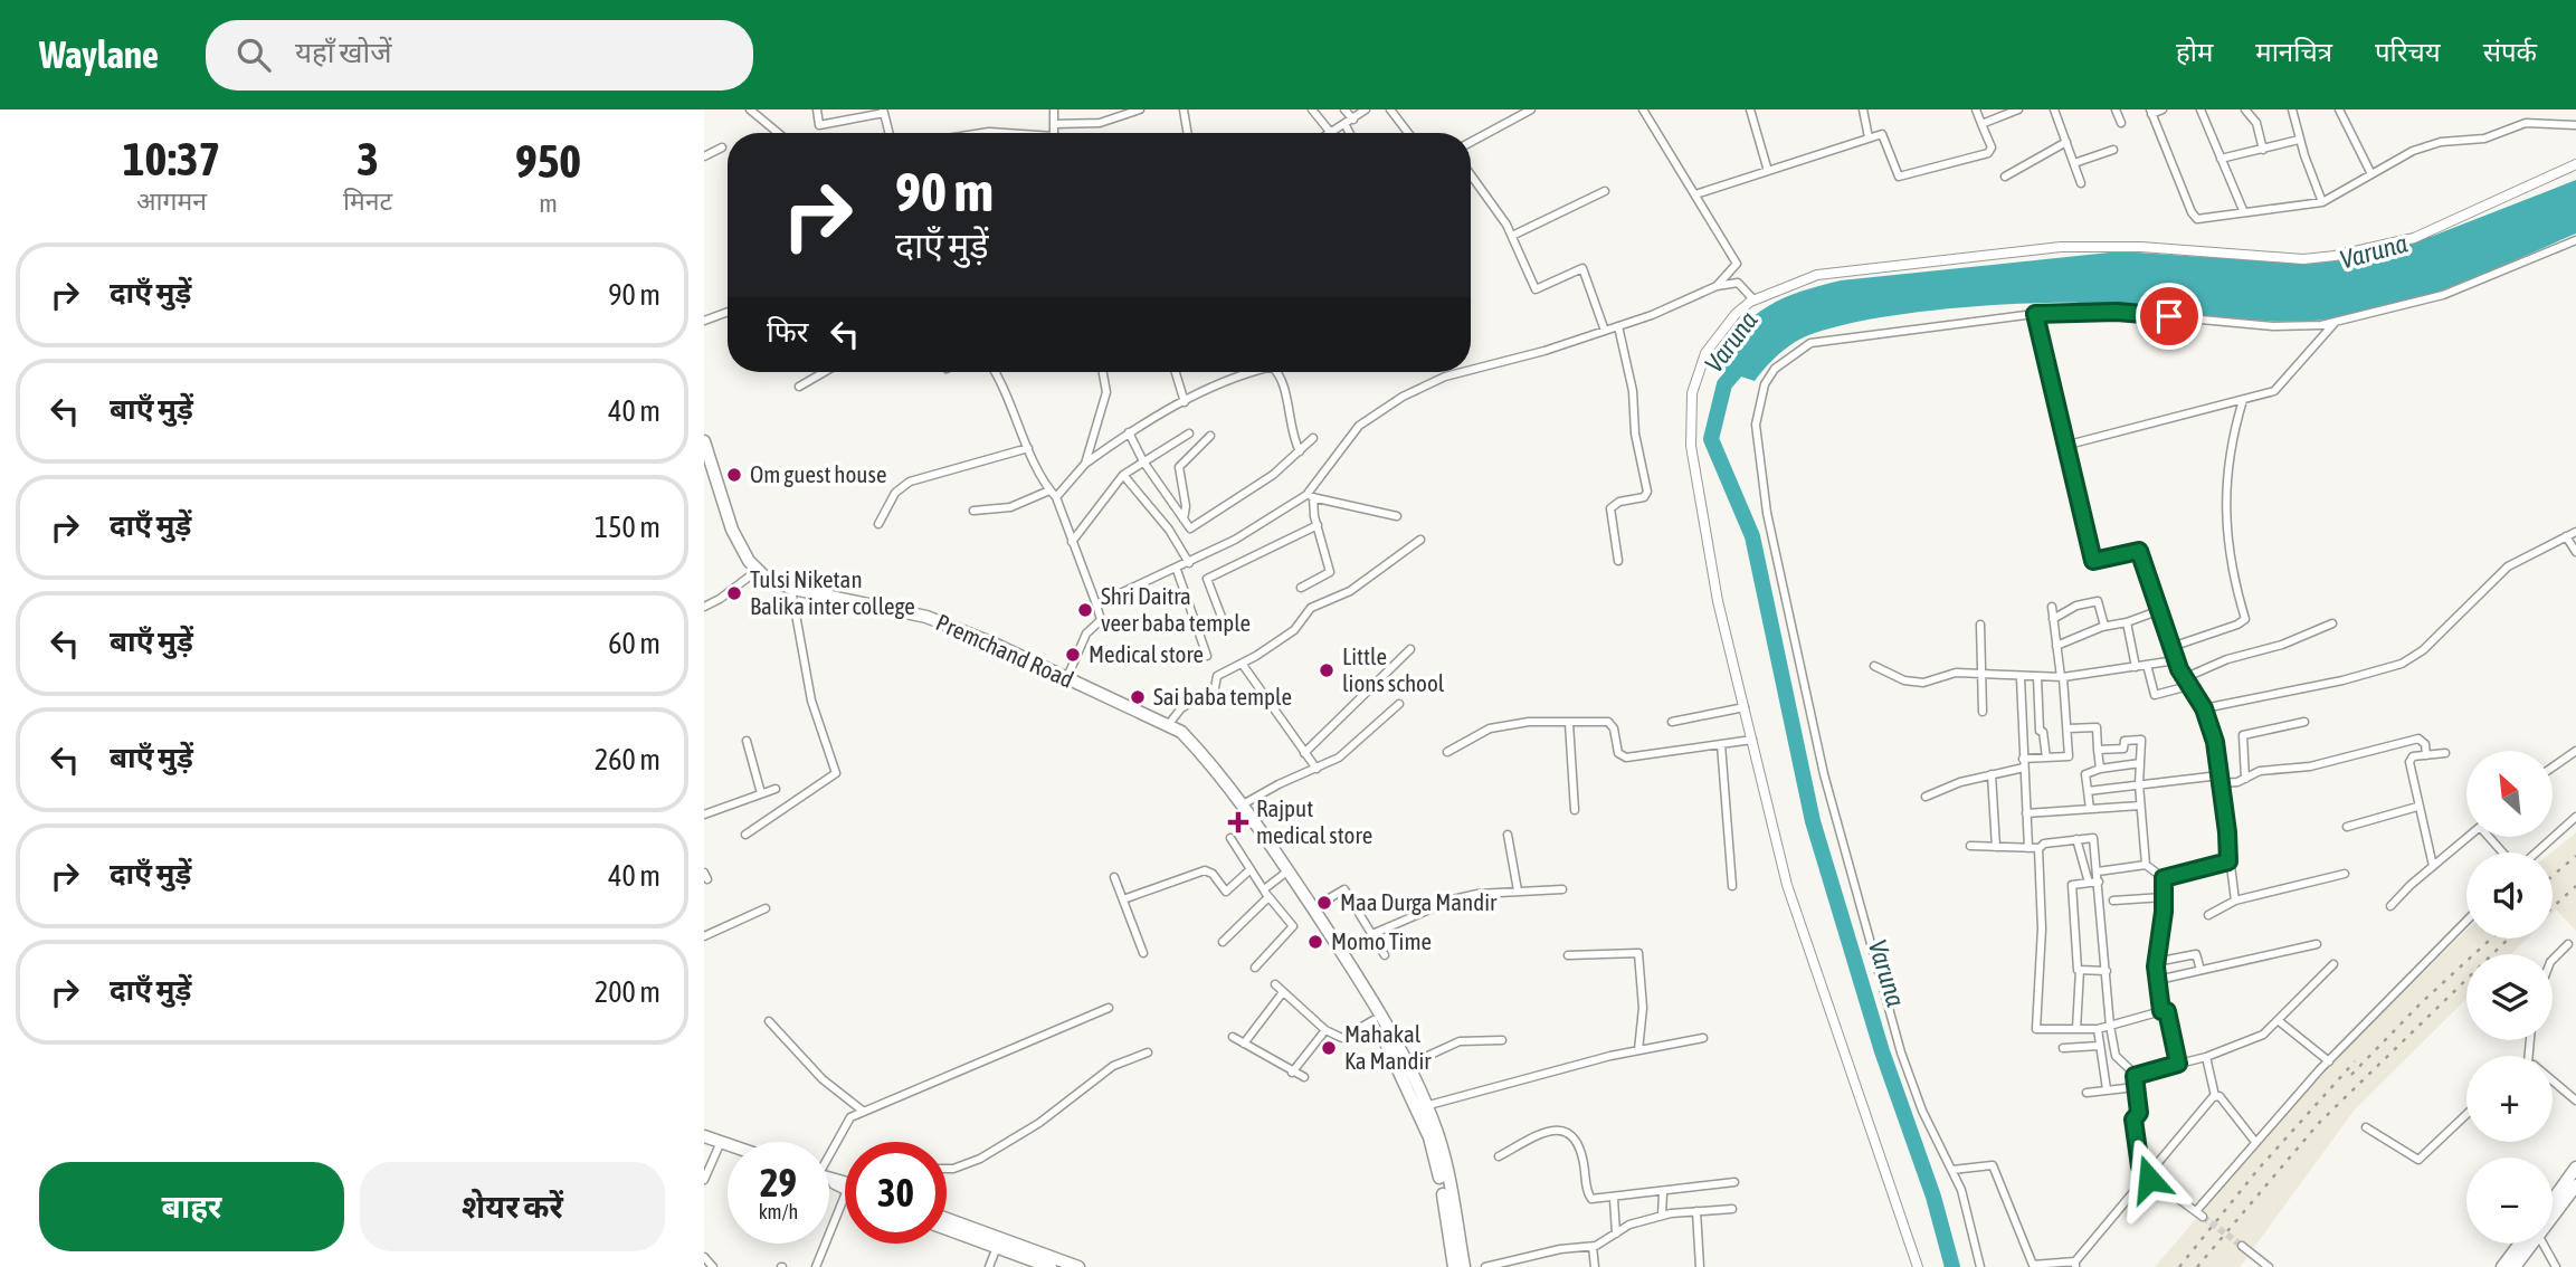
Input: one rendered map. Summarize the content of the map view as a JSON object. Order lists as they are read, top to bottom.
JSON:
{
  "streets": {
    "highway": ["Premchand Road"]
  },
  "water": ["Varuna"],
  "places": {
    "other": [
      "Om guest house",
      "Tulsi Niketan Balika inter college",
      "Shri Daitra veer baba temple",
      "Medical store",
      "Little lions school",
      "Sai baba temple",
      "Maa Durga Mandir",
      "Momo Time",
      "Mahakal Ka Mandir"
    ],
    "health": ["Rajput medical store"]
  },
  "north": "top left",
  "page": {
    "header": "Waylane",
    "search": "यहाँ खोजें",
    "nav": [
      "होम",
      "मानचित्र",
      "परिचय",
      "संपर्क"
    ],
    "eta": [
      "10:37",
      "आगमन",
      "3",
      "मिनट",
      "950",
      "m"
    ],
    "turn": ["90 m", "दाएँ मुड़ें"],
    "list": [
      {
        "name": "दाएँ मुड़ें",
        "value": "90 m"
      },
      {
        "name": "बाएँ मुड़ें",
        "value": "40 m"
      },
      {
        "name": "दाएँ मुड़ें",
        "value": "150 m"
      },
      {
        "name": "बाएँ मुड़ें",
        "value": "60 m"
      },
      {
        "name": "बाएँ मुड़ें",
        "value": "260 m"
      },
      {
        "name": "दाएँ मुड़ें",
        "value": "40 m"
      },
      {
        "name": "दाएँ मुड़ें",
        "value": "200 m"
      }
    ],
    "then": "फिर",
    "map_buttons": ["+", "−"],
    "speed": "29 km/h",
    "limit": "30",
    "buttons": ["बाहर", "शेयर करें"]
  }
}
